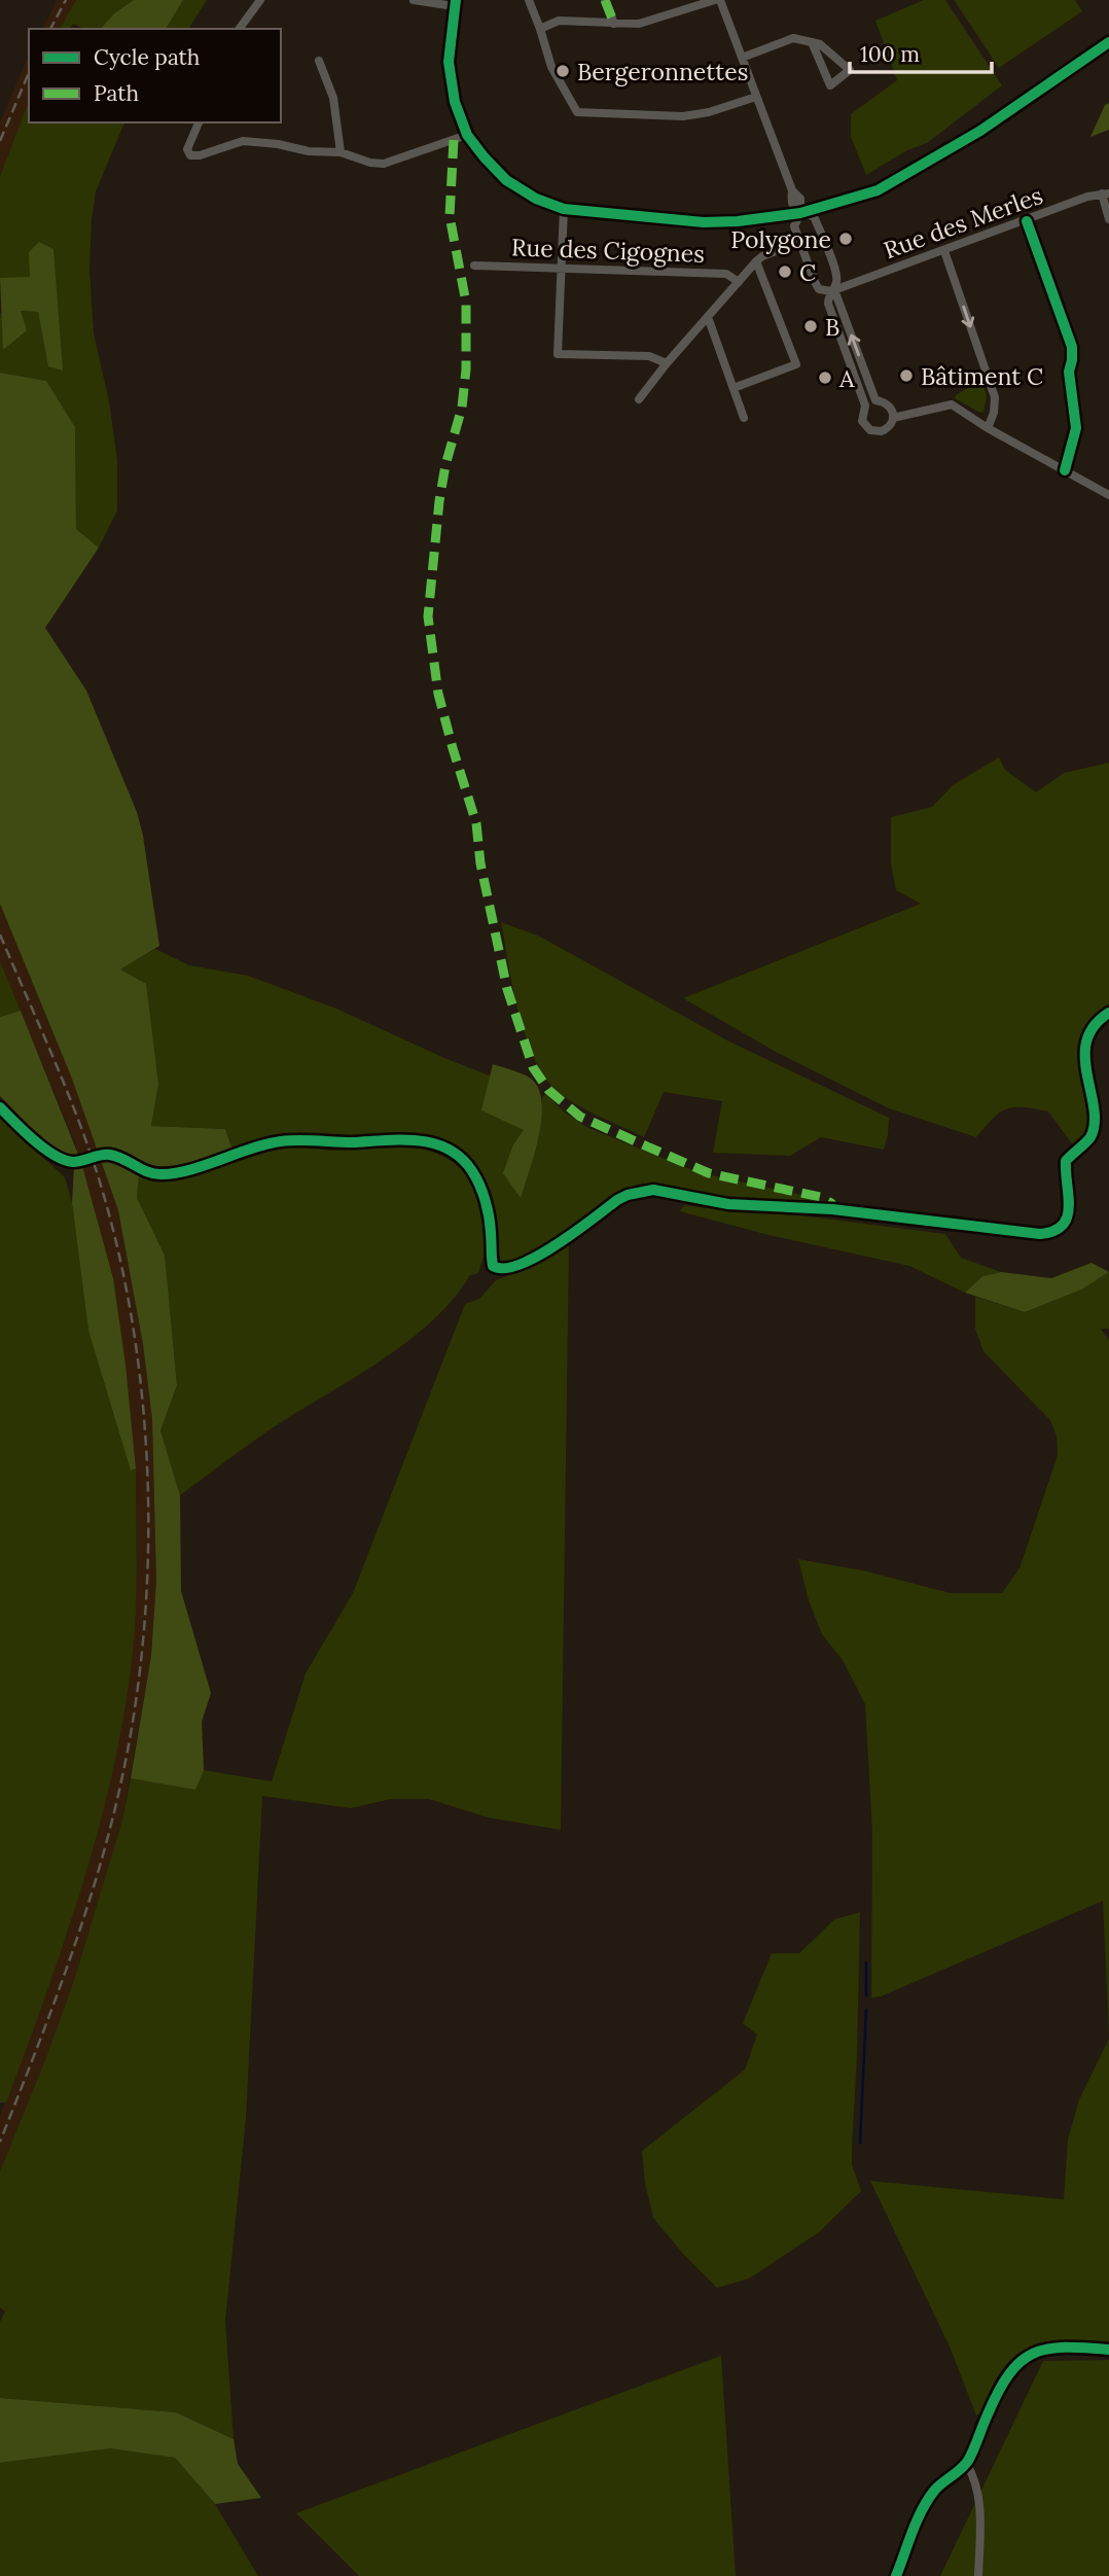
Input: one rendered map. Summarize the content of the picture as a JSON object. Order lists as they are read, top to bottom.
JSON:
{
  "streets": {
    "street": ["Rue des Merles", "Rue des Cigognes"]
  },
  "places": [
    "Bergeronnettes",
    "Polygone",
    "C",
    "B",
    "Bâtiment C",
    "A"
  ],
  "legend": ["Cycle path", "Path"],
  "scale_bar": "100 m"
}
